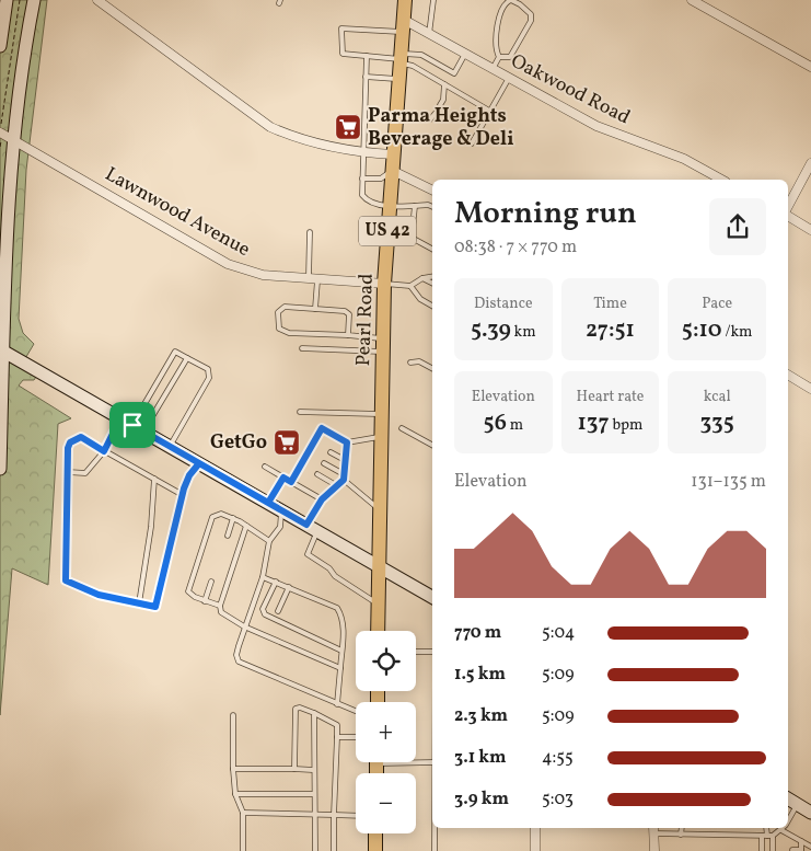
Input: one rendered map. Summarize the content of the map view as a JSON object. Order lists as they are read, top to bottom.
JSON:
{
  "streets": {
    "main road": ["US 42", "Pearl Road"],
    "street": ["Oakwood Road", "Lawnwood Avenue"]
  },
  "crossings": [
    ["Oakwood Road", "Pearl Road"],
    ["Lawnwood Avenue", "Pearl Road"]
  ],
  "places": {
    "supermarket": ["Parma Heights Beverage & Deli", "GetGo"]
  },
  "page": {
    "heading": ["Morning run", "08:38 · 7 × 770 m"],
    "stats": [
      ["Distance", "5.39 km"],
      ["Time", "27:51"],
      ["Pace", "5:10 /km"],
      ["Elevation", "56 m"],
      ["Heart rate", "137 bpm"],
      ["kcal", "335"]
    ],
    "chart": ["Elevation", "131–135 m"],
    "list": [
      {
        "name": "770 m",
        "note": "5:04"
      },
      {
        "name": "1.5 km",
        "note": "5:09"
      },
      {
        "name": "2.3 km",
        "note": "5:09"
      },
      {
        "name": "3.1 km",
        "note": "4:55"
      },
      {
        "name": "3.9 km",
        "note": "5:03"
      }
    ],
    "map_buttons": ["+", "−"]
  }
}
